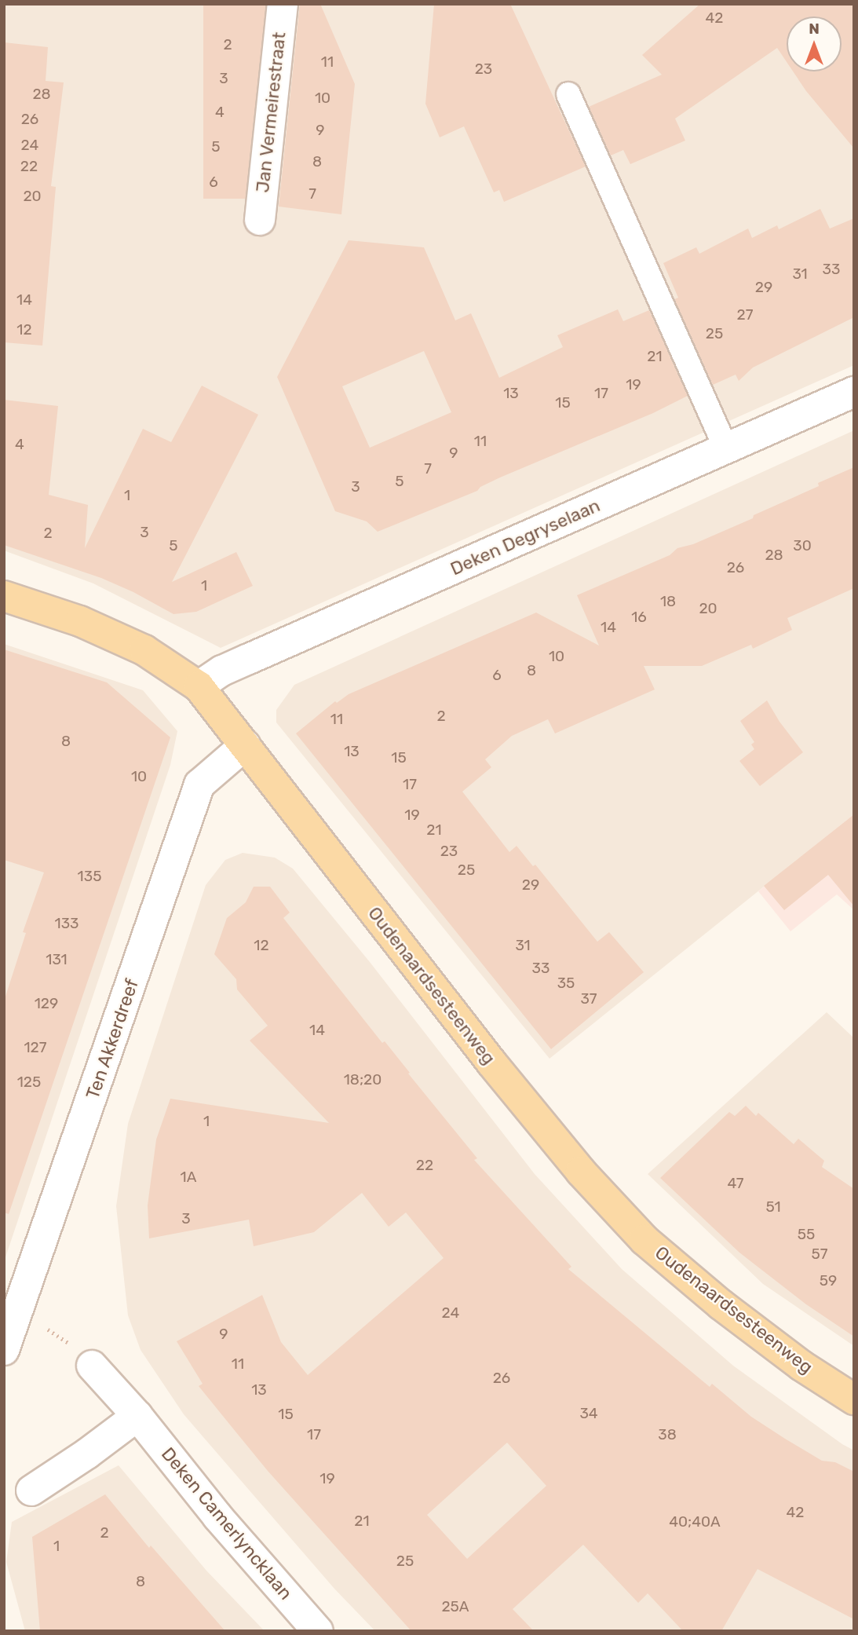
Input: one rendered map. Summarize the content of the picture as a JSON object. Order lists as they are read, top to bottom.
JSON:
{
  "streets": {
    "main road": ["Oudenaardsesteenweg"],
    "street": [
      "Jan Vermeirestraat",
      "Deken Degryselaan",
      "Ten Akkerdreef",
      "Deken Camerlyncklaan"
    ]
  },
  "crossings": [
    ["Deken Degryselaan", "Oudenaardsesteenweg"],
    ["Oudenaardsesteenweg", "Ten Akkerdreef"]
  ],
  "house_numbers": [
    "42",
    "2",
    "11",
    "23",
    "3",
    "28",
    "10",
    "4",
    "26",
    "9",
    "24",
    "5",
    "8",
    "22",
    "6",
    "7",
    "20",
    "33",
    "31",
    "29",
    "14",
    "27",
    "12",
    "25",
    "21",
    "19",
    "13",
    "17",
    "15",
    "11",
    "4",
    "9",
    "7",
    "5",
    "3",
    "1",
    "3",
    "2",
    "5",
    "30",
    "28",
    "26",
    "1",
    "18",
    "20",
    "16",
    "14",
    "10",
    "8",
    "6",
    "2",
    "11",
    "8",
    "13",
    "15",
    "10",
    "17",
    "19",
    "21",
    "23",
    "25",
    "135",
    "29",
    "133",
    "12",
    "31",
    "131",
    "33",
    "35",
    "37",
    "129",
    "14",
    "127",
    "18;20",
    "125",
    "1",
    "22",
    "1A",
    "47",
    "51",
    "3",
    "55",
    "57",
    "59",
    "24",
    "9",
    "11",
    "26",
    "13",
    "34",
    "15",
    "17",
    "38",
    "19",
    "42",
    "21",
    "40;40A",
    "2",
    "1",
    "25",
    "8",
    "25A"
  ],
  "north": "top"
}
